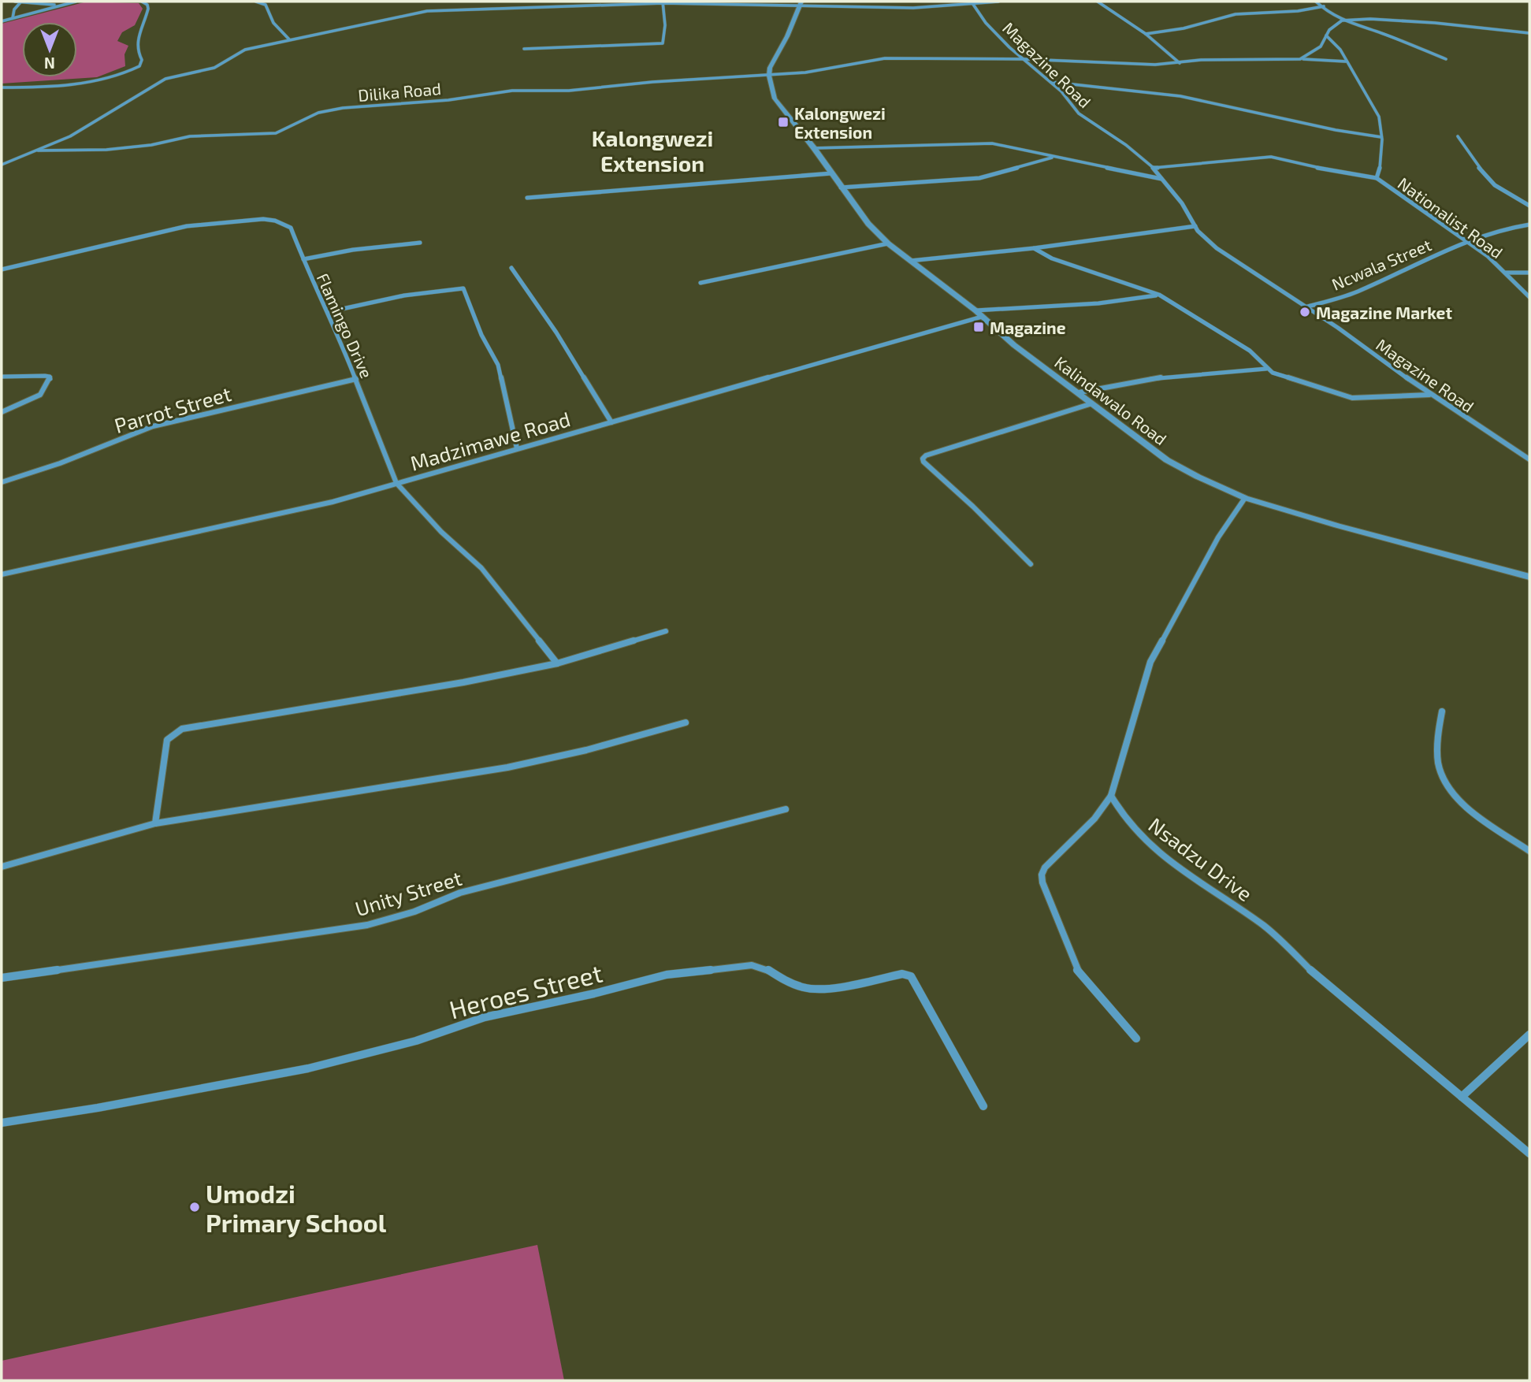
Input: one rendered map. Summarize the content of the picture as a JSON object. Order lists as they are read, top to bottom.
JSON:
{
  "streets": {
    "street": [
      "Magazine Road",
      "Dilika Road",
      "Nationalist Road",
      "Ncwala Street",
      "Flamingo Drive",
      "Kalindawalo Road",
      "Parrot Street",
      "Madzimawe Road",
      "Nsadzu Drive",
      "Unity Street",
      "Heroes Street"
    ]
  },
  "crossings": [
    ["Magazine Road", "Dilika Road"],
    ["Magazine Road", "Ncwala Street"],
    ["Dilika Road", "Nationalist Road"],
    ["Dilika Road", "Kalindawalo Road"],
    ["Nationalist Road", "Ncwala Street"],
    ["Flamingo Drive", "Parrot Street"],
    ["Flamingo Drive", "Madzimawe Road"],
    ["Kalindawalo Road", "Madzimawe Road"]
  ],
  "districts": ["Kalongwezi Extension"],
  "places": {
    "transit": ["Kalongwezi Extension", "Magazine"],
    "other": ["Magazine Market", "Umodzi Primary School"]
  },
  "north": "bottom"
}
